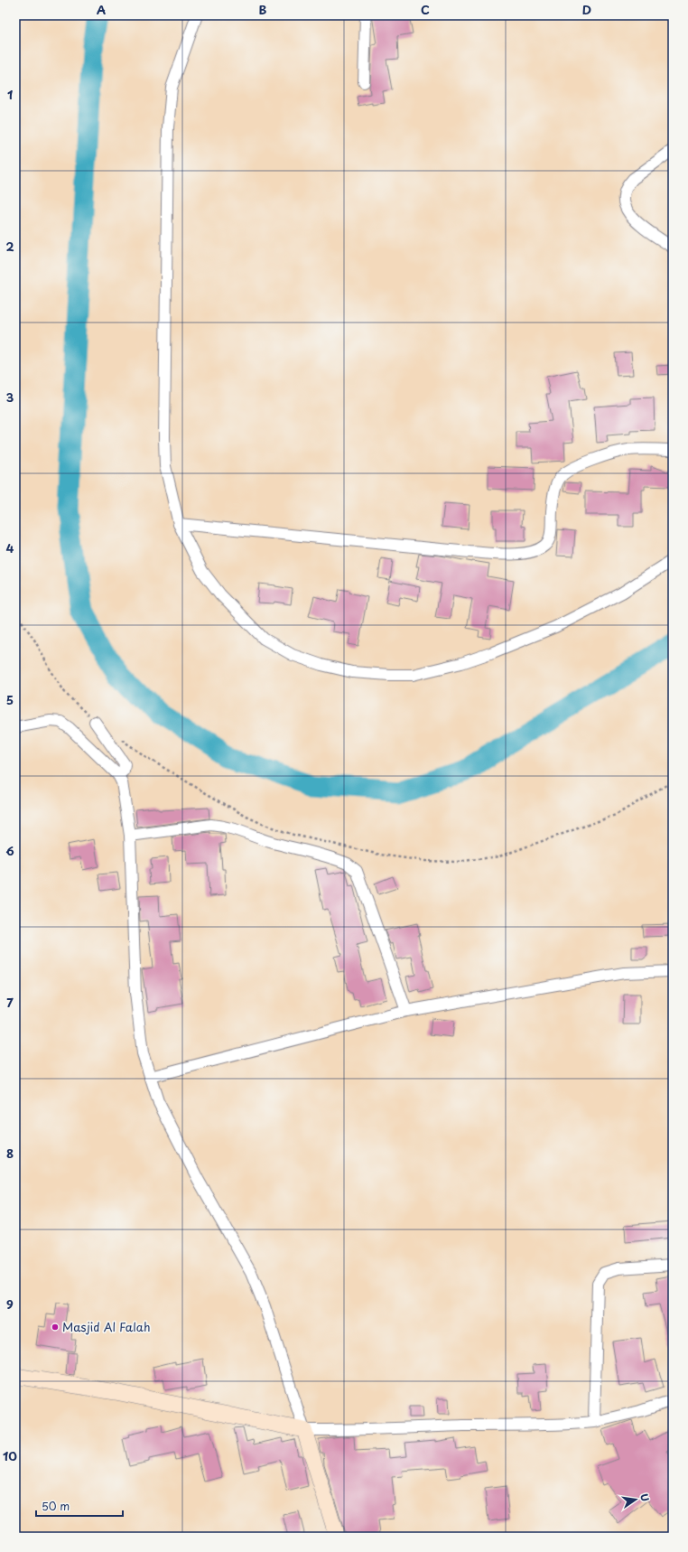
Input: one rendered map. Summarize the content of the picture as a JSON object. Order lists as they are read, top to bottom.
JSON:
{
  "places": ["Masjid Al Falah"],
  "scale_bar": "50 m",
  "north": "right",
  "grid": {
    "columns": [
      "A",
      "B",
      "C",
      "D"
    ],
    "rows": [
      "1",
      "2",
      "3",
      "4",
      "5",
      "6",
      "7",
      "8",
      "9",
      "10"
    ]
  }
}
